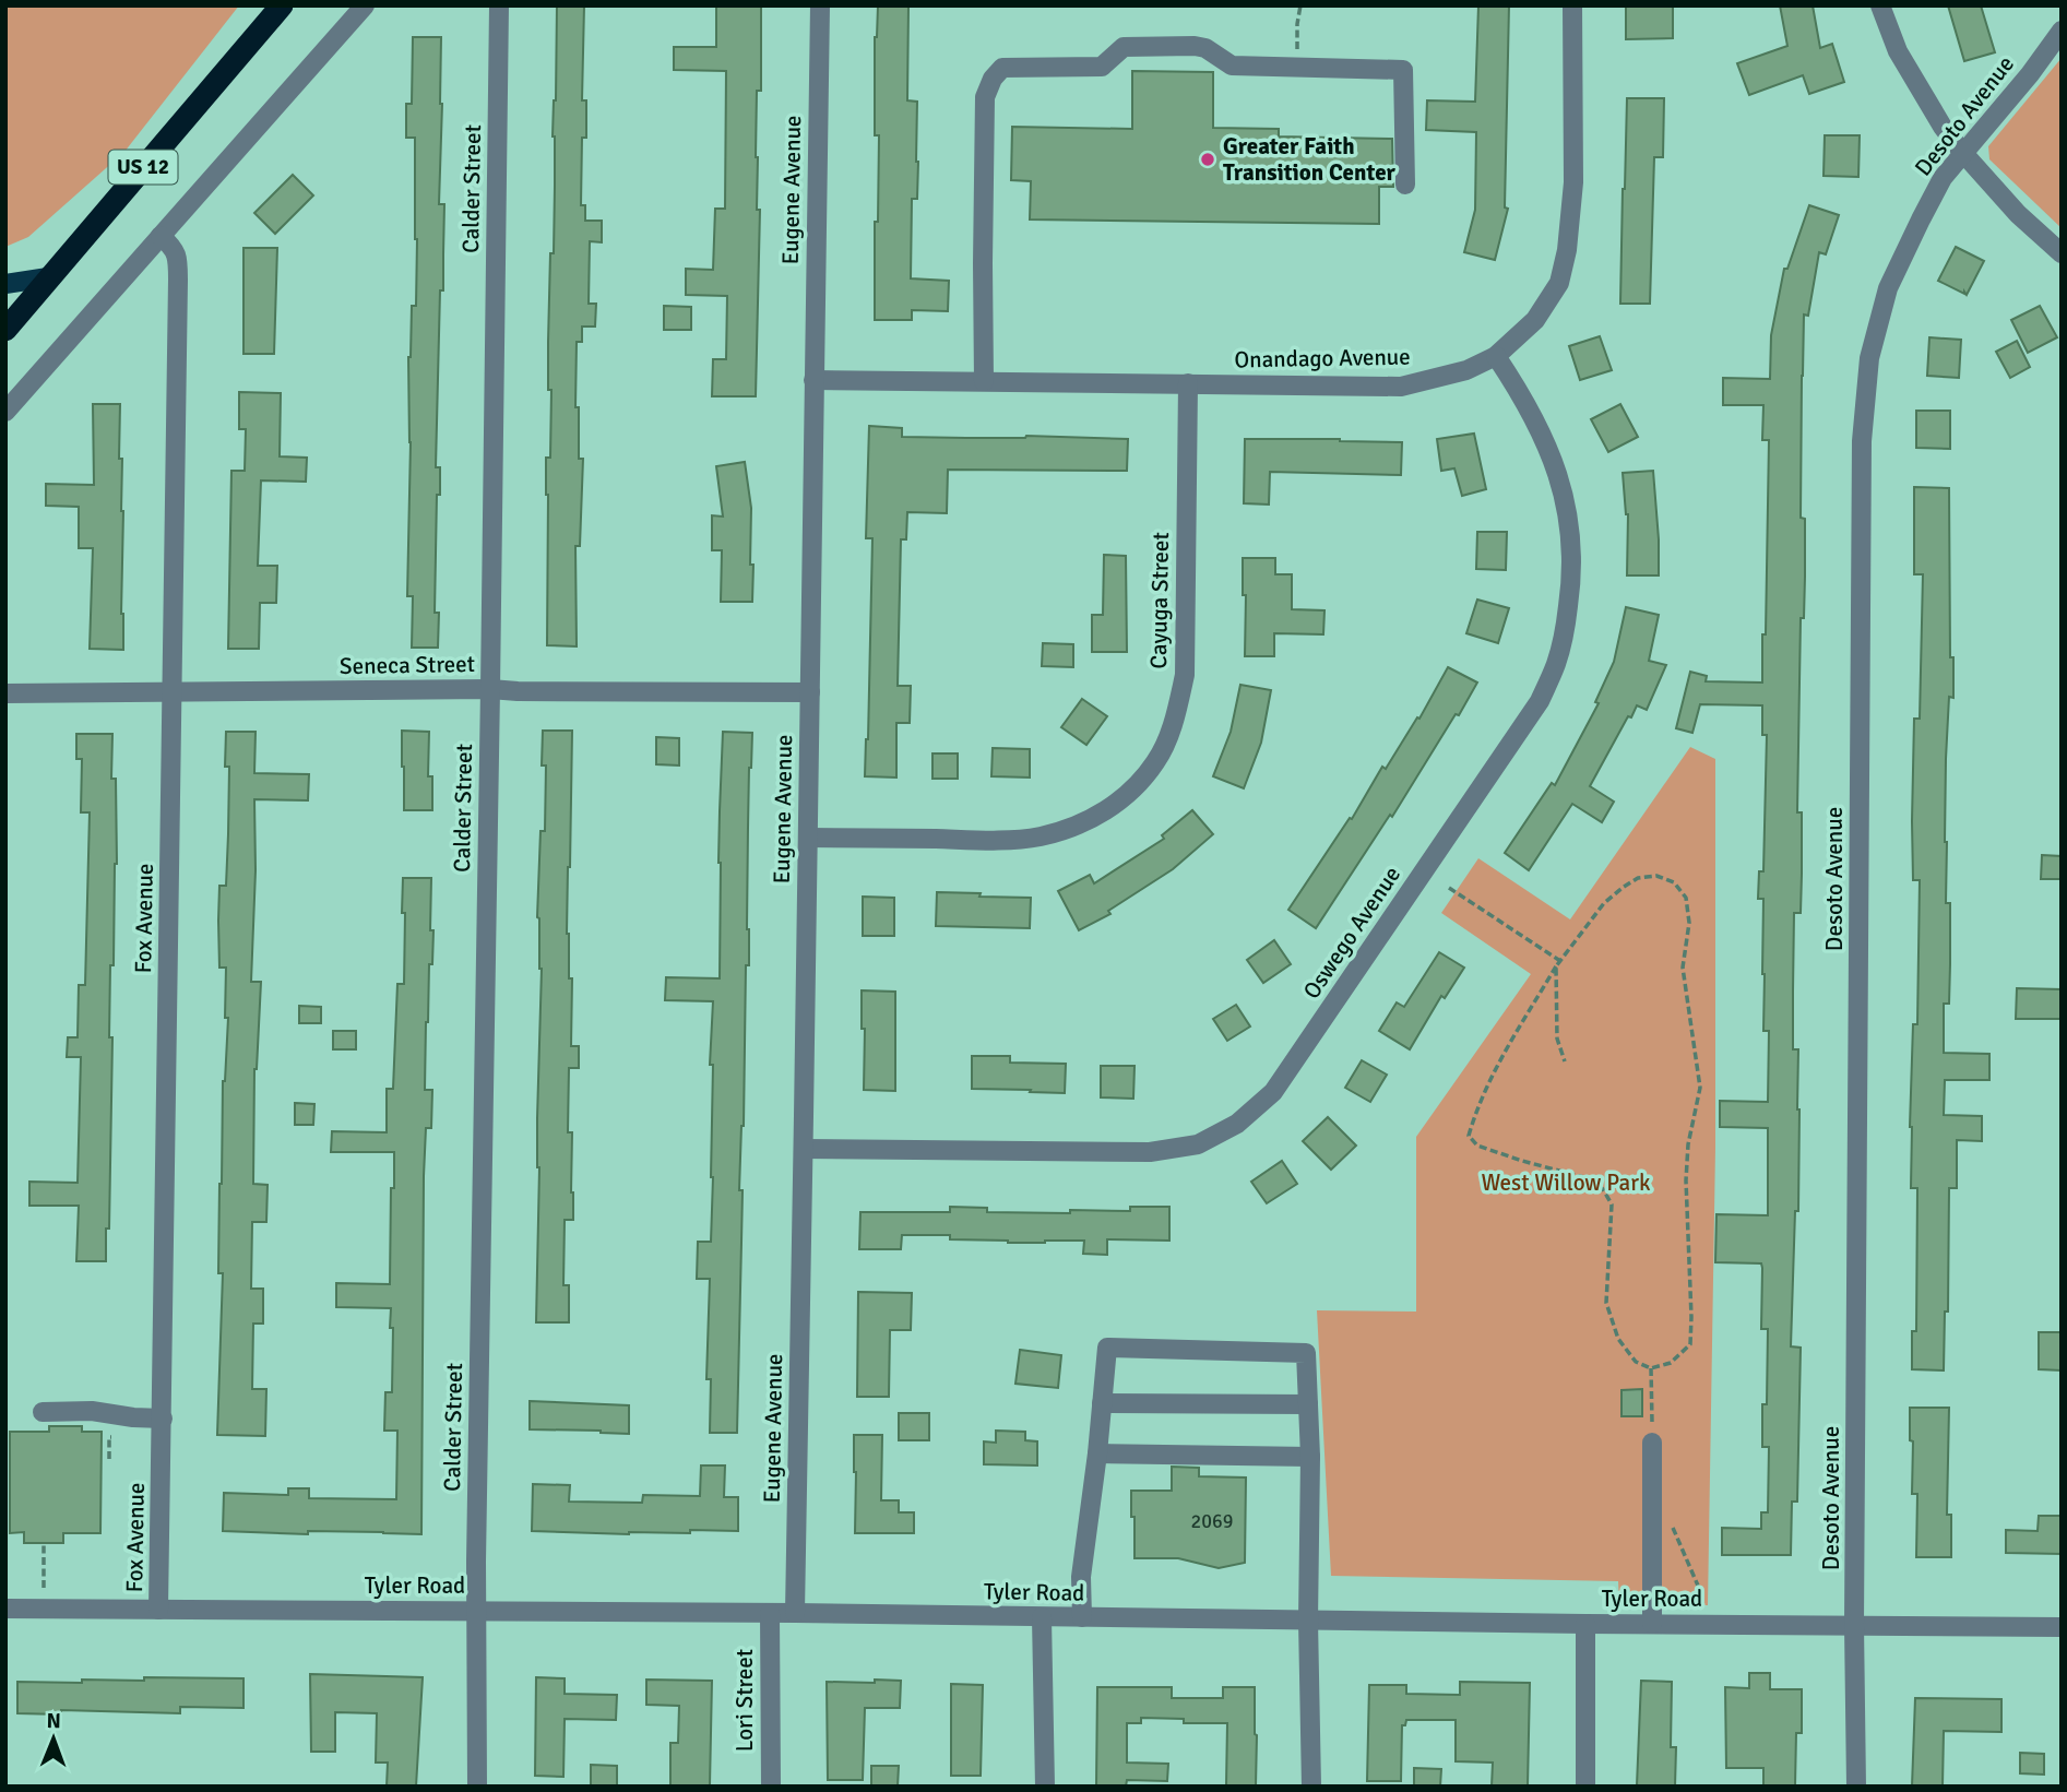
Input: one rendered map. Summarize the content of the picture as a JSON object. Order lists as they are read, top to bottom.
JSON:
{
  "streets": {
    "highway": ["US 12"],
    "street": [
      "Desoto Avenue",
      "Calder Street",
      "Eugene Avenue",
      "Onandago Avenue",
      "Cayuga Street",
      "Seneca Street",
      "Fox Avenue",
      "Oswego Avenue",
      "Tyler Road",
      "Lori Street"
    ]
  },
  "crossings": [
    ["Desoto Avenue", "Tyler Road"],
    ["Calder Street", "Seneca Street"],
    ["Calder Street", "Tyler Road"],
    ["Eugene Avenue", "Onandago Avenue"],
    ["Eugene Avenue", "Cayuga Street"],
    ["Eugene Avenue", "Seneca Street"],
    ["Eugene Avenue", "Oswego Avenue"],
    ["Eugene Avenue", "Tyler Road"],
    ["Onandago Avenue", "Cayuga Street"],
    ["Onandago Avenue", "Oswego Avenue"],
    ["Seneca Street", "Fox Avenue"],
    ["Fox Avenue", "Tyler Road"],
    ["Tyler Road", "Lori Street"]
  ],
  "parks": ["West Willow Park"],
  "places": ["Greater Faith Transition Center"],
  "house_numbers": ["2069"],
  "north": "top"
}
